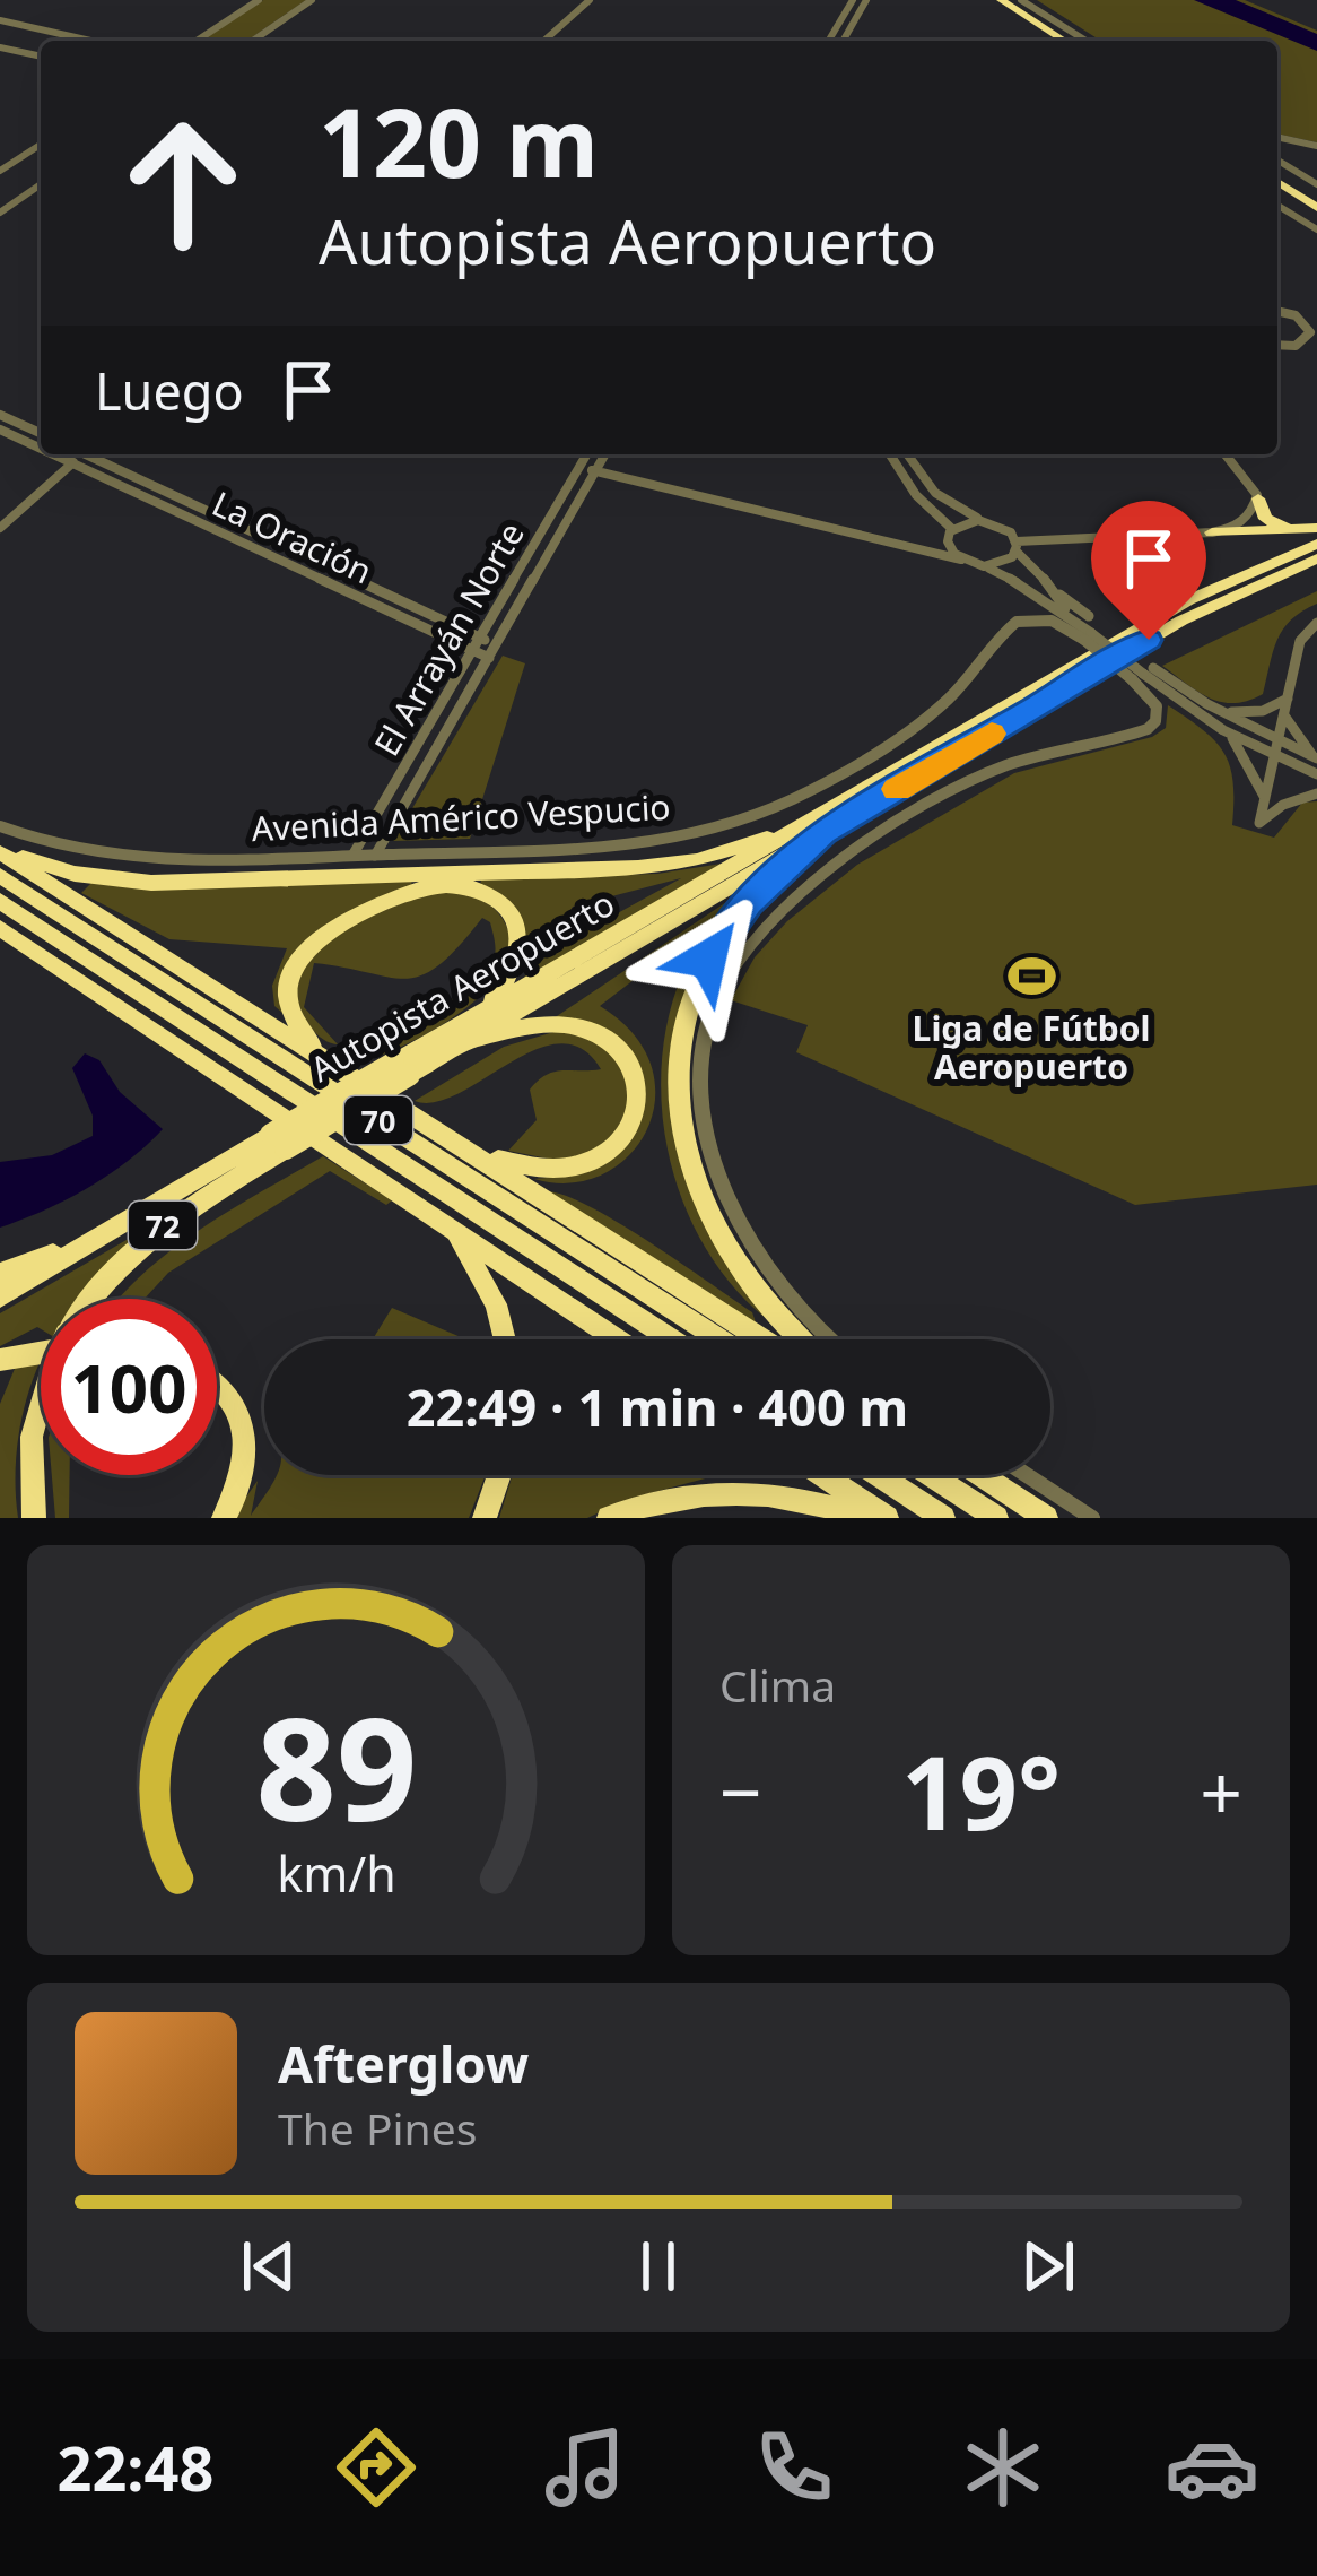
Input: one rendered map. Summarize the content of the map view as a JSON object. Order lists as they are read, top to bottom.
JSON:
{
  "streets": {
    "highway": ["Autopista Aeropuerto", "70", "72"],
    "street": ["La Oración", "El Arrayán Norte", "Avenida Américo Vespucio"]
  },
  "crossings": [
    ["La Oración", "El Arrayán Norte"],
    ["El Arrayán Norte", "Avenida Américo Vespucio"]
  ],
  "places": {
    "sports": ["Liga de Fútbol Aeropuerto"]
  },
  "page": {
    "turn": ["120 m", "Autopista Aeropuerto"],
    "then": "Luego",
    "limit": "100",
    "trip": "22:49 · 1 min · 400 m",
    "tile": "Clima",
    "heat": ["−", "19°", "+"],
    "song": ["Afterglow", "The Pines"],
    "tabs": "22:48",
    "gauge": ["89", "km/h"]
  }
}
